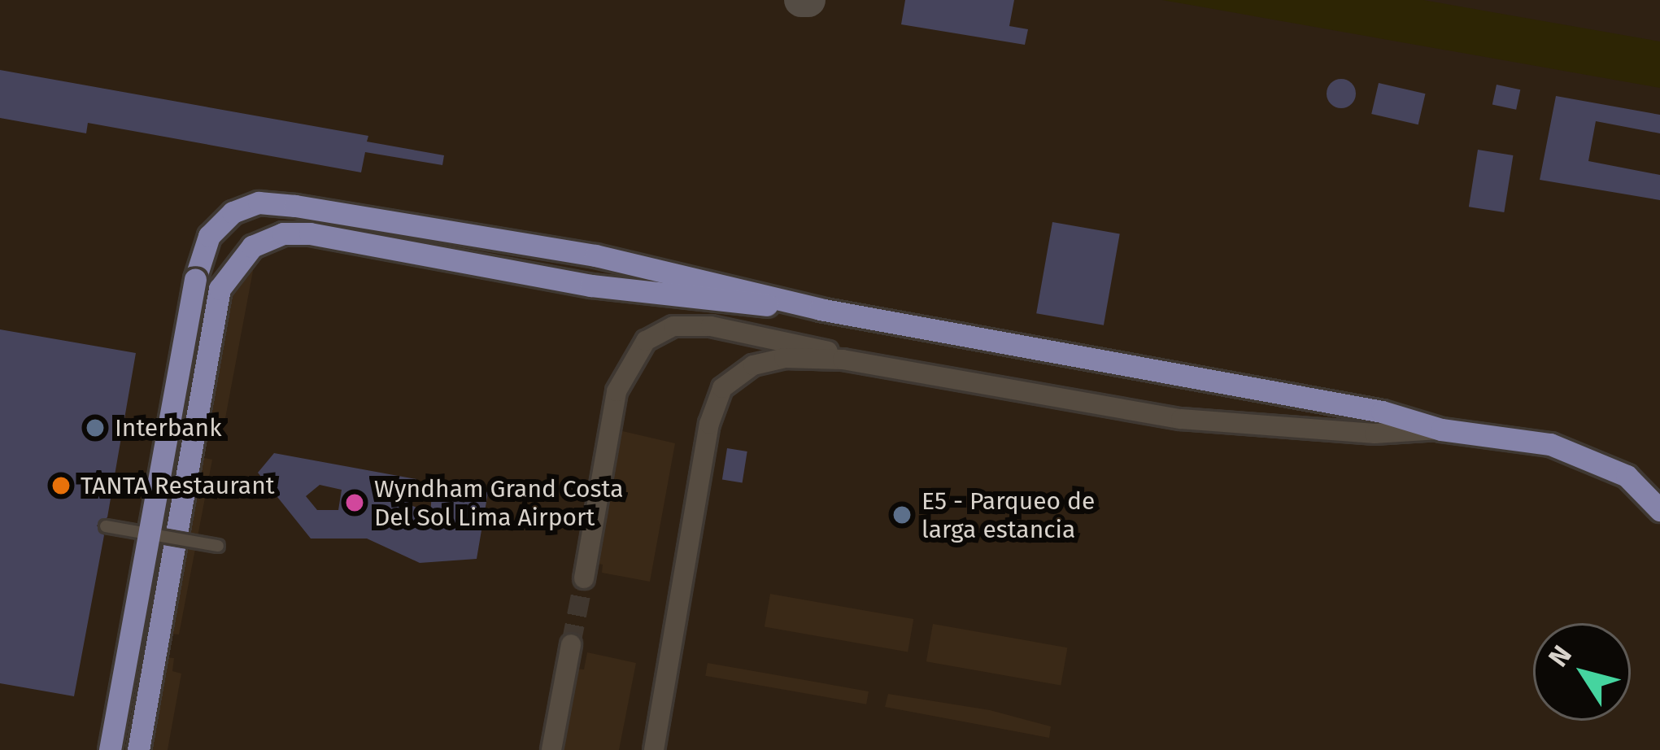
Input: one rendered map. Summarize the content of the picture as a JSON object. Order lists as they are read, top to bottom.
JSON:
{
  "places": [
    "Interbank",
    "TANTA Restaurant",
    "Wyndham Grand Costa Del Sol Lima Airport",
    "E5 - Parqueo de larga estancia"
  ],
  "north": "top left"
}
